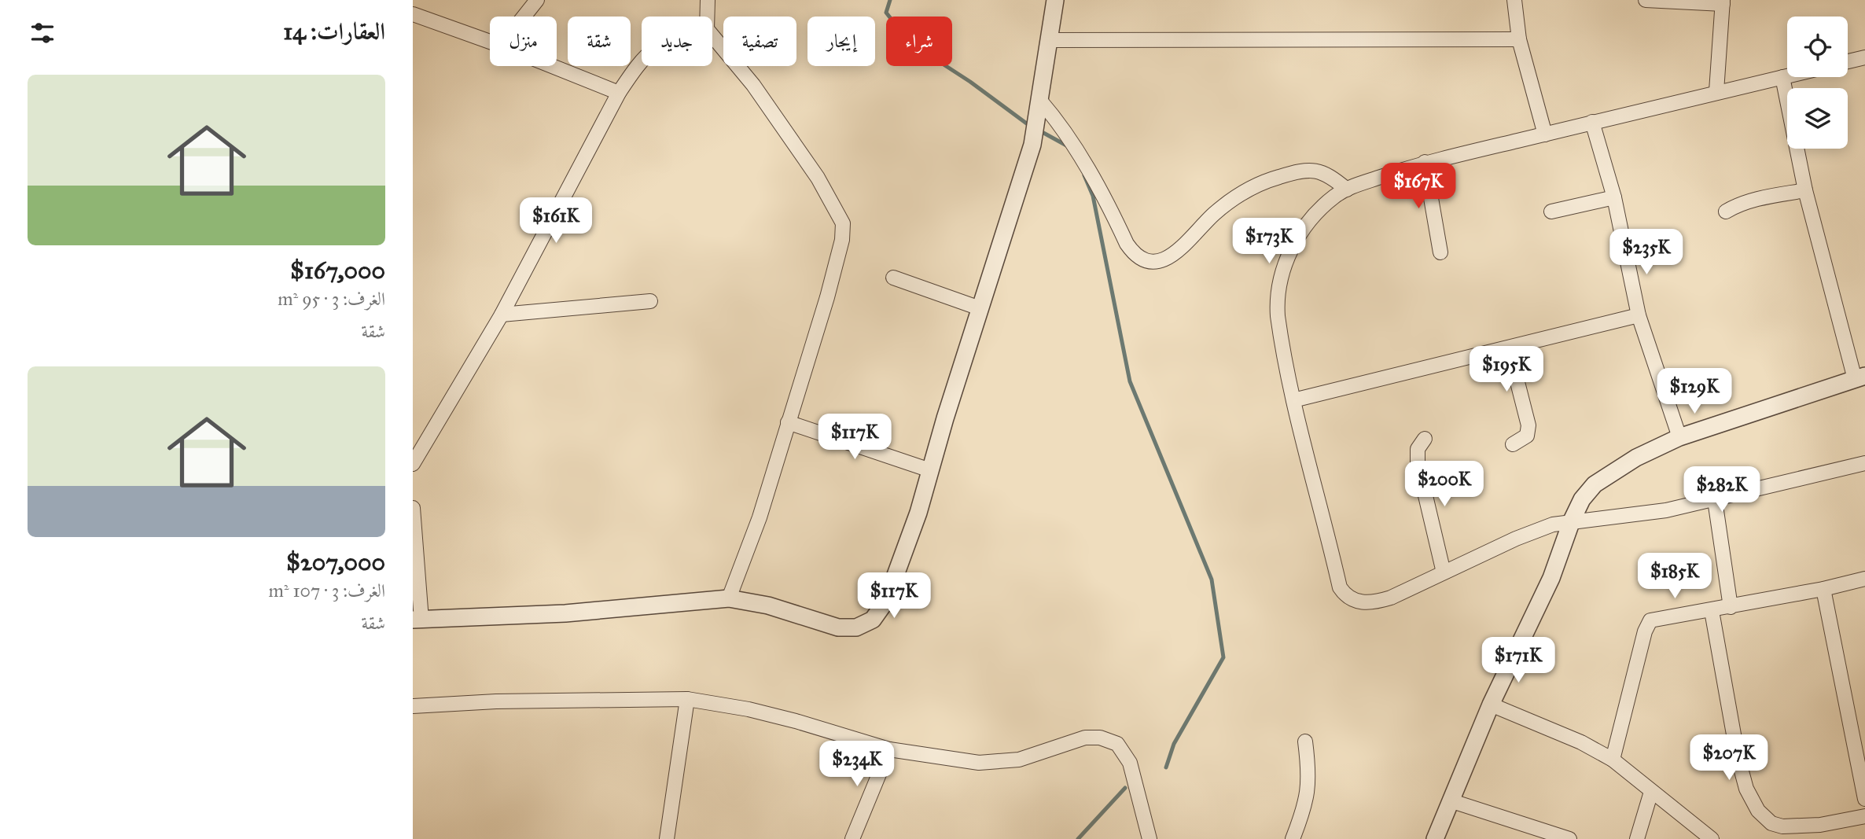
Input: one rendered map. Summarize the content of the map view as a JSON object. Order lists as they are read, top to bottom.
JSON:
{
  "page": {
    "heading": "العقارات: 14",
    "chip": [
      "شراء",
      "إيجار",
      "تصفية",
      "جديد",
      "شقة",
      "منزل"
    ],
    "list": [
      {
        "name": "$167,000",
        "note": "الغرف: 3 · 95 m² · شقة"
      },
      {
        "name": "$207,000",
        "note": "الغرف: 3 · 107 m² · شقة"
      }
    ],
    "price": [
      "$167K",
      "$161K",
      "$173K",
      "$235K",
      "$195K",
      "$129K",
      "$117K",
      "$200K",
      "$282K",
      "$185K",
      "$117K",
      "$171K",
      "$207K",
      "$234K"
    ]
  }
}
